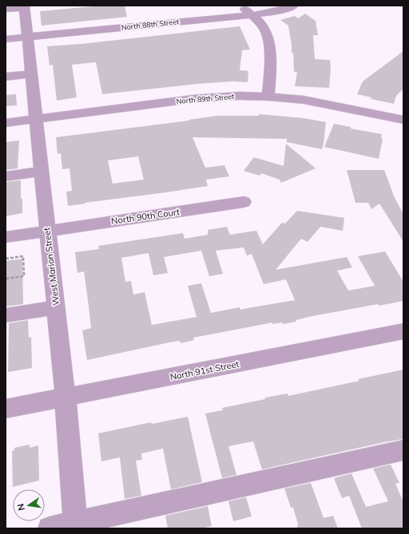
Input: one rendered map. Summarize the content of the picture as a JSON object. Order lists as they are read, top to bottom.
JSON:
{
  "streets": {
    "street": [
      "North 88th Street",
      "North 89th Street",
      "North 90th Court",
      "West Marion Street",
      "North 91st Street"
    ]
  },
  "crossings": [
    ["North 88th Street", "West Marion Street"],
    ["North 89th Street", "West Marion Street"],
    ["North 90th Court", "West Marion Street"],
    ["West Marion Street", "North 91st Street"]
  ],
  "north": "left"
}
